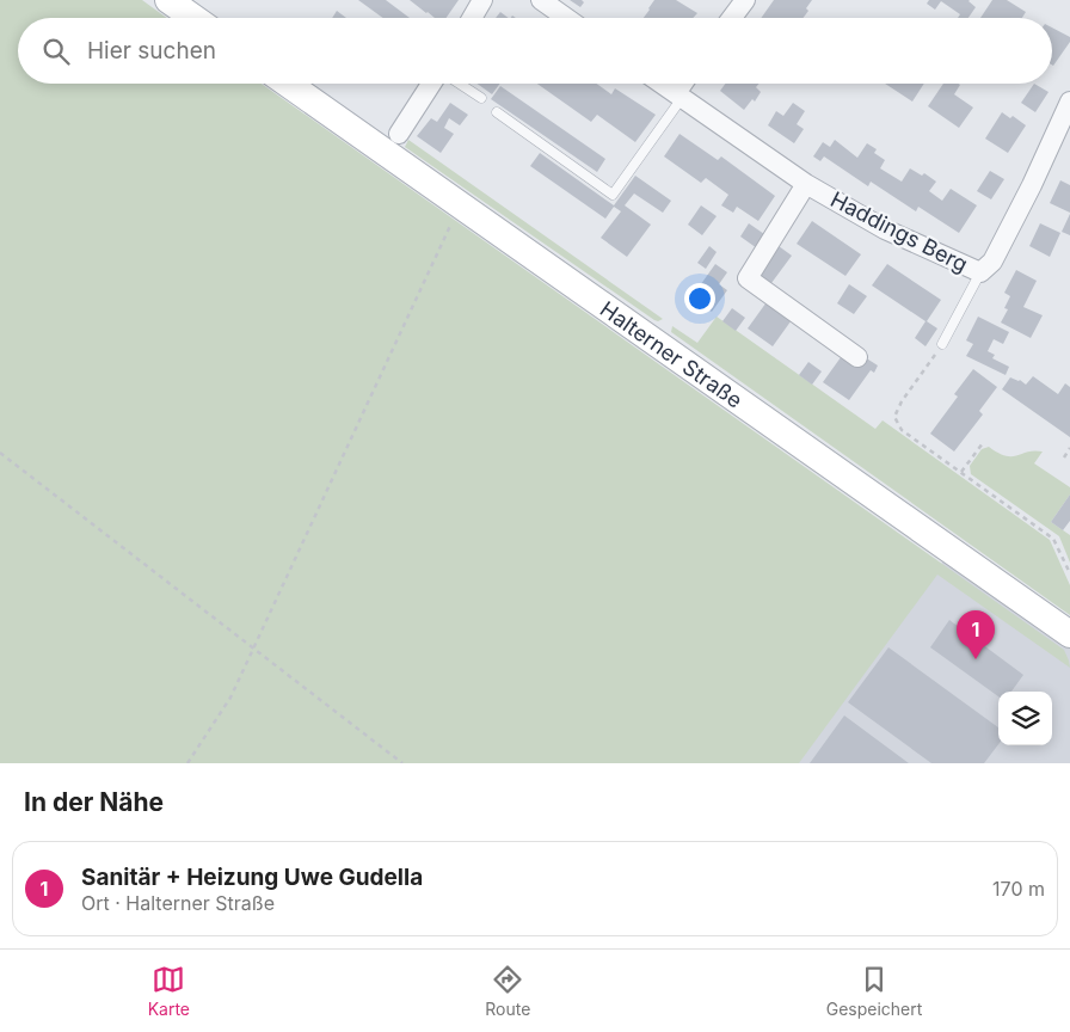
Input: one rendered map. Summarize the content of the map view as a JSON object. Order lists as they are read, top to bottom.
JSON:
{
  "streets": {
    "main road": ["Halterner Straße"],
    "street": ["Haddings Berg"]
  },
  "page": {
    "search": "Hier suchen",
    "pins": "1",
    "heading": "In der Nähe",
    "list": [
      {
        "mark": "1",
        "name": "Sanitär + Heizung Uwe Gudella",
        "note": "Ort · Halterner Straße",
        "value": "170 m"
      }
    ],
    "nav": ["Karte", "Route", "Gespeichert"]
  }
}
